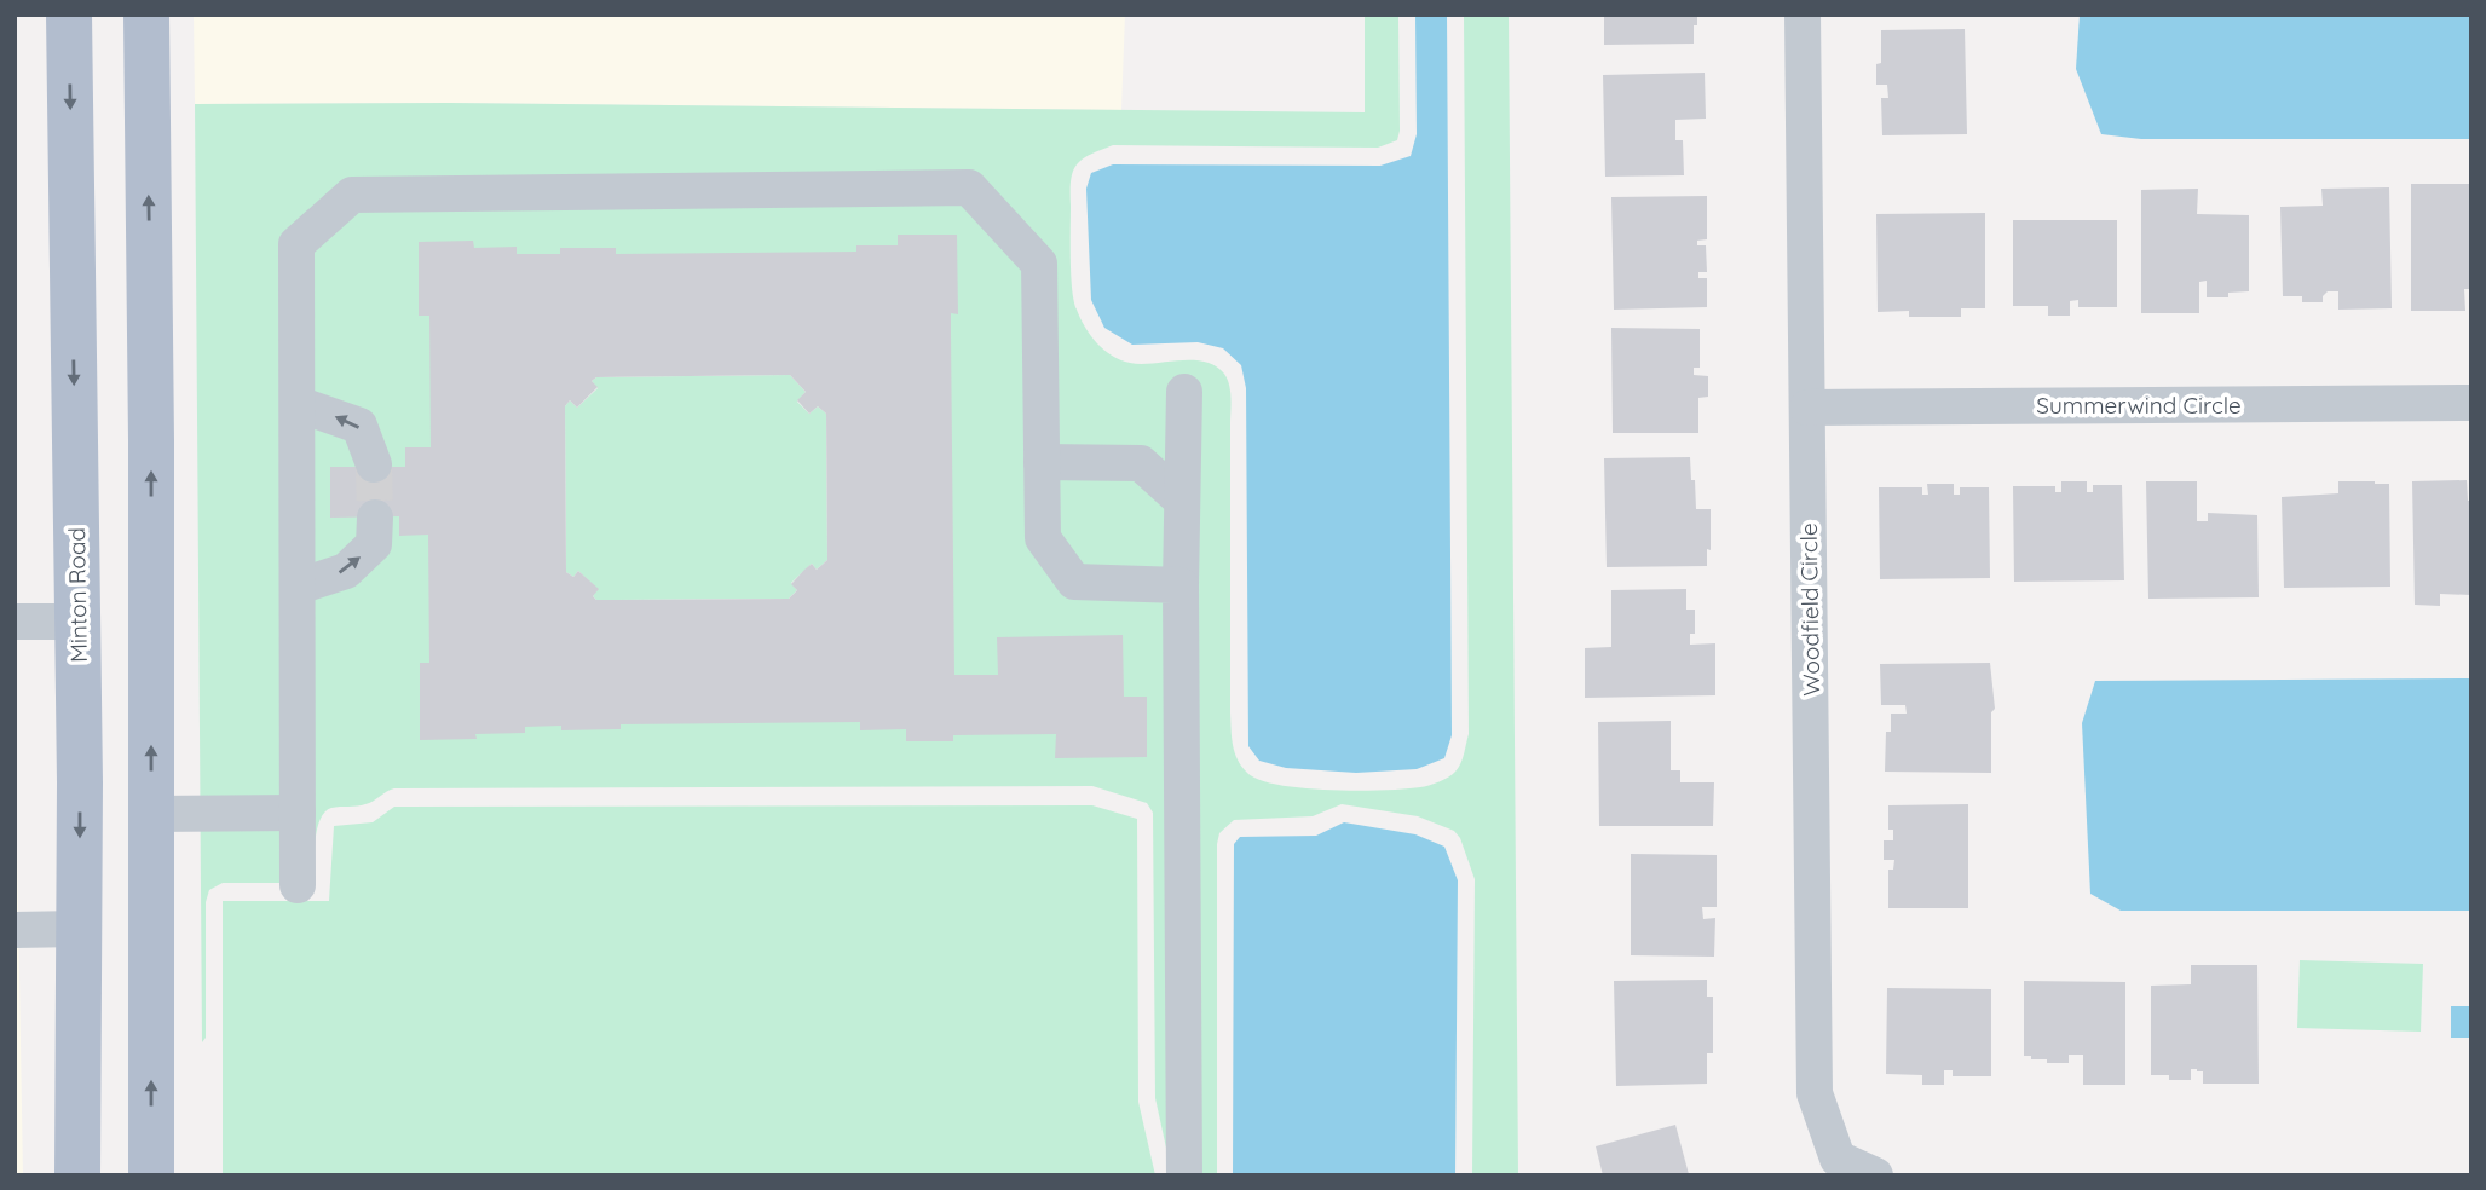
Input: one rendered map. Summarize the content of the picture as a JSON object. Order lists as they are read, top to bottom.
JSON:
{
  "streets": {
    "main road": ["Minton Road"],
    "street": ["Summerwind Circle", "Woodfield Circle"]
  },
  "crossings": [
    ["Summerwind Circle", "Woodfield Circle"]
  ]
}
